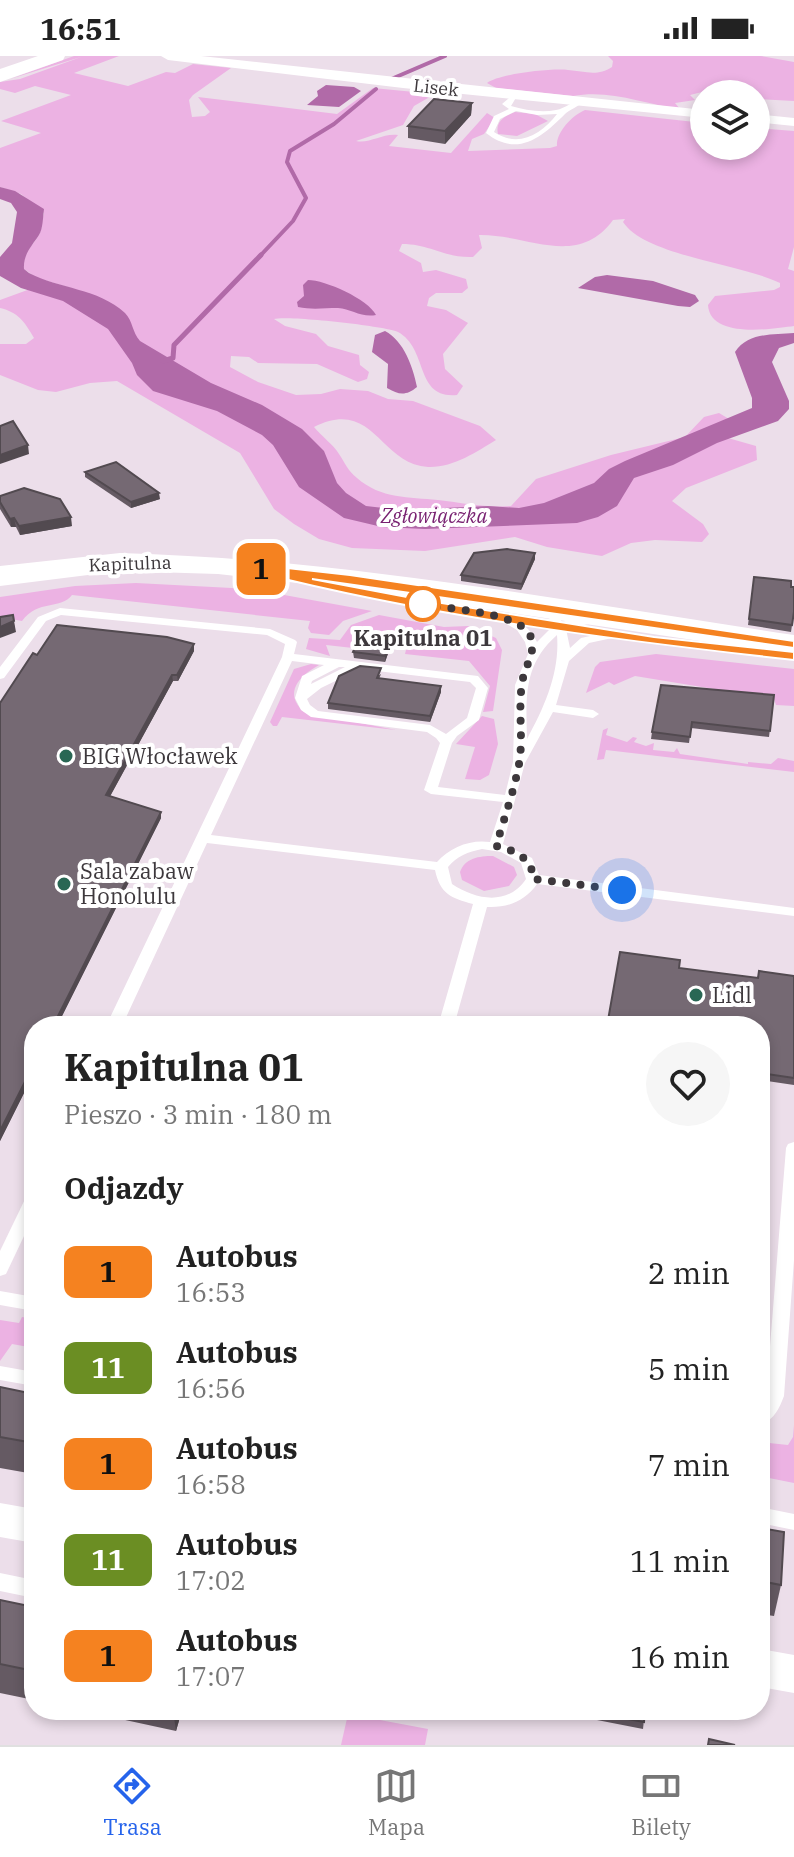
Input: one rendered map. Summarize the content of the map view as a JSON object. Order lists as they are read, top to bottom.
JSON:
{
  "streets": {
    "street": ["Lisek", "Kapitulna"]
  },
  "water": ["Zgłowiączka"],
  "places": [
    "Kapitulna 01",
    "BIG Włocławek",
    "Sala zabaw Honolulu",
    "Lidl"
  ],
  "lines": ["bus line 1"],
  "page": {
    "status": "16:51",
    "on_map": "1",
    "heading": [
      ["Kapitulna 01", "Pieszo · 3 min · 180 m"],
      "Odjazdy"
    ],
    "list": [
      {
        "mark": "1",
        "name": "Autobus",
        "note": "16:53",
        "value": "2 min"
      },
      {
        "mark": "11",
        "name": "Autobus",
        "note": "16:56",
        "value": "5 min"
      },
      {
        "mark": "1",
        "name": "Autobus",
        "note": "16:58",
        "value": "7 min"
      },
      {
        "mark": "11",
        "name": "Autobus",
        "note": "17:02",
        "value": "11 min"
      },
      {
        "mark": "1",
        "name": "Autobus",
        "note": "17:07",
        "value": "16 min"
      }
    ],
    "tabs": ["Trasa", "Mapa", "Bilety"]
  }
}
